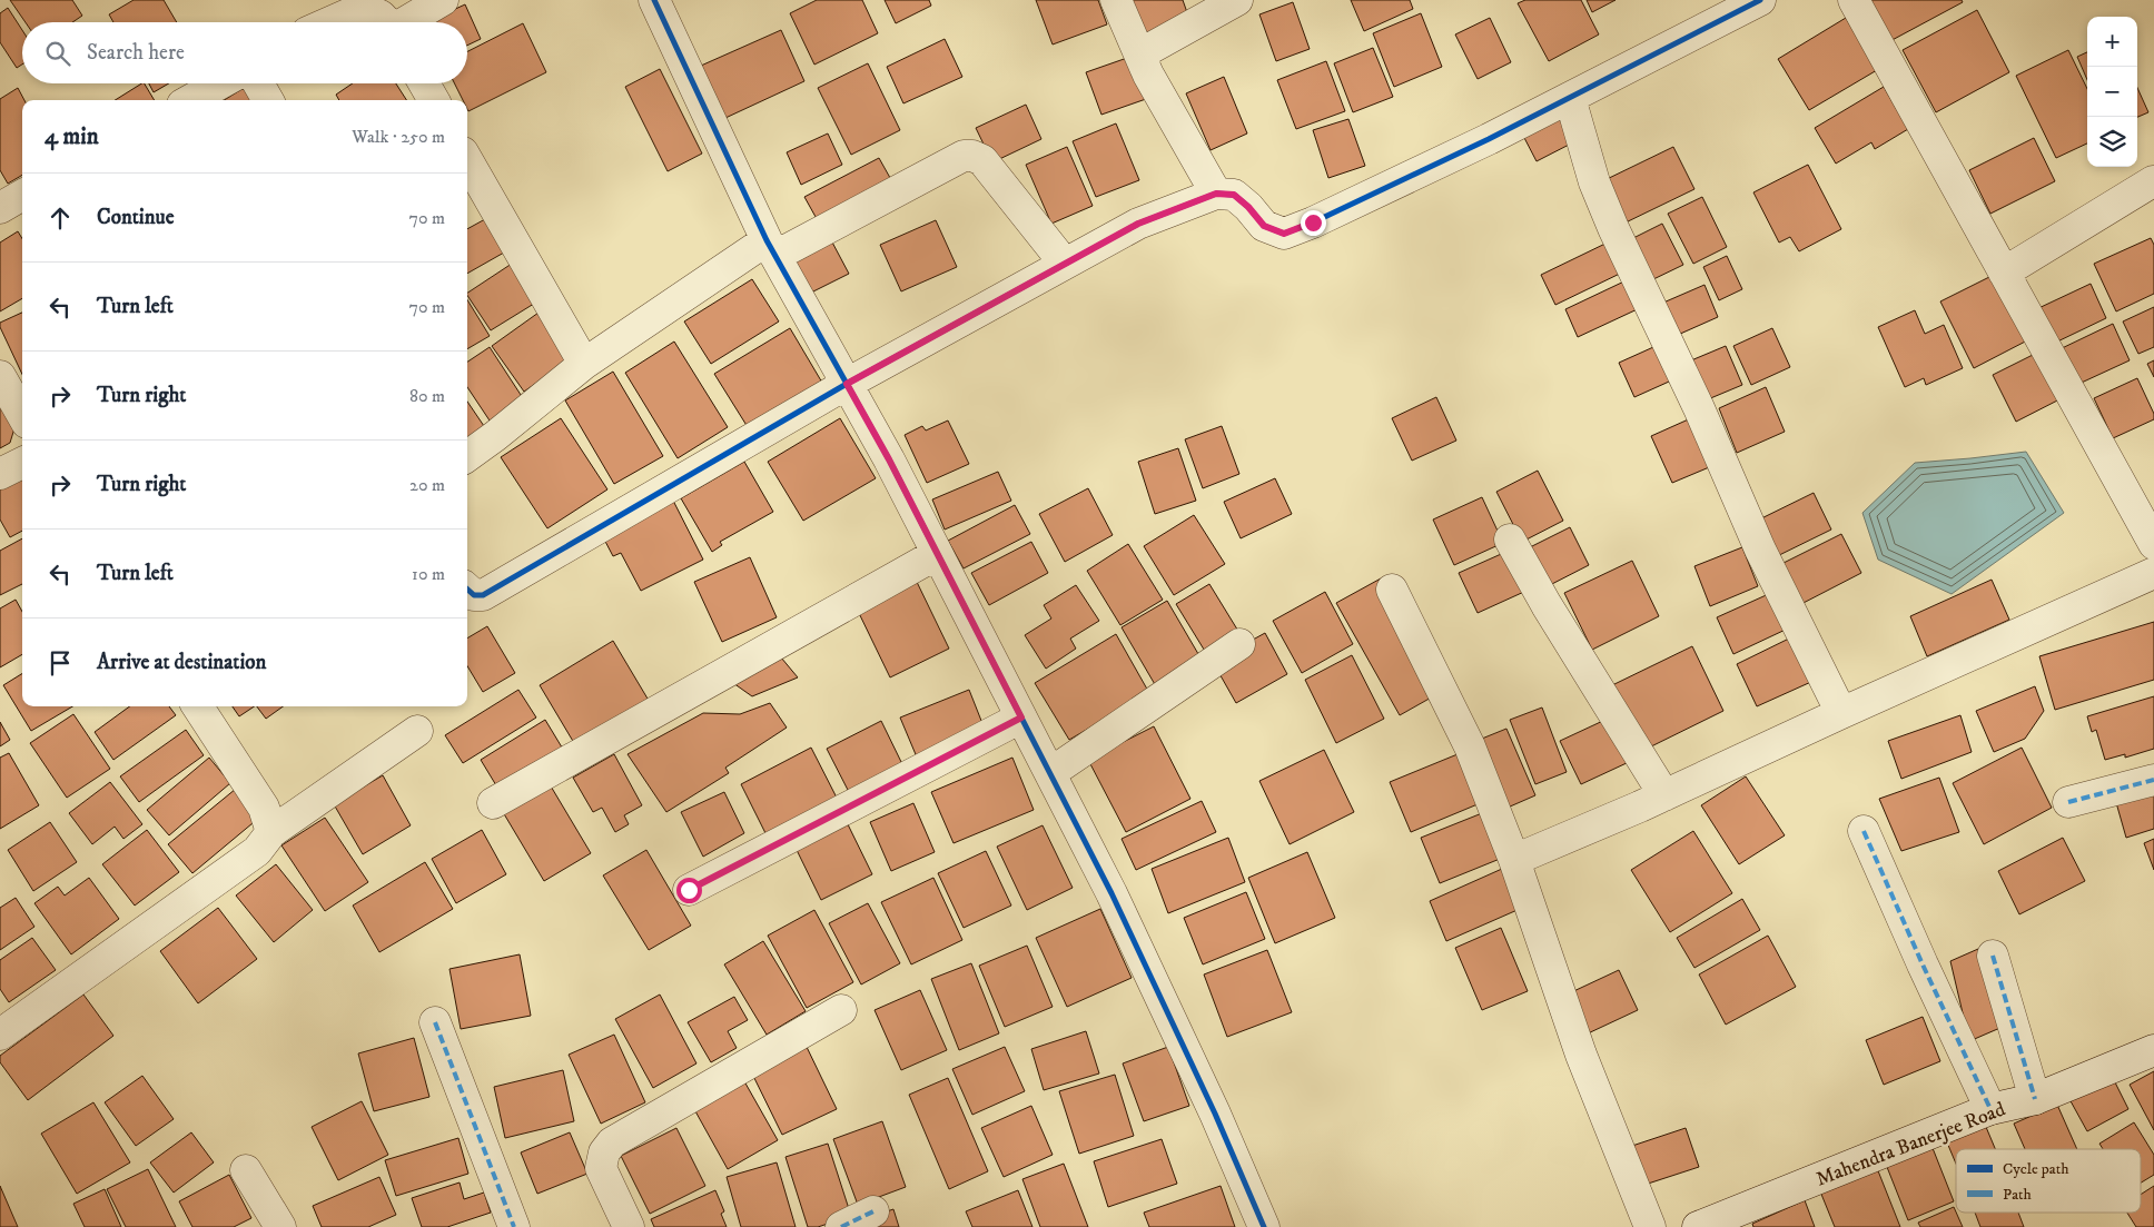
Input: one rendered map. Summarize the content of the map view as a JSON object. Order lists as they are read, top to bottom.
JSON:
{
  "streets": {
    "street": ["Mahendra Banerjee Road"]
  },
  "legend": ["Cycle path", "Path"],
  "page": {
    "map_buttons": ["+", "−"],
    "search": "Search here",
    "heading": ["4 min", "Walk · 250 m"],
    "list": [
      ["Continue", "70 m"],
      ["Turn left", "70 m"],
      ["Turn right", "80 m"],
      ["Turn right", "20 m"],
      ["Turn left", "10 m"],
      "Arrive at destination"
    ]
  }
}
